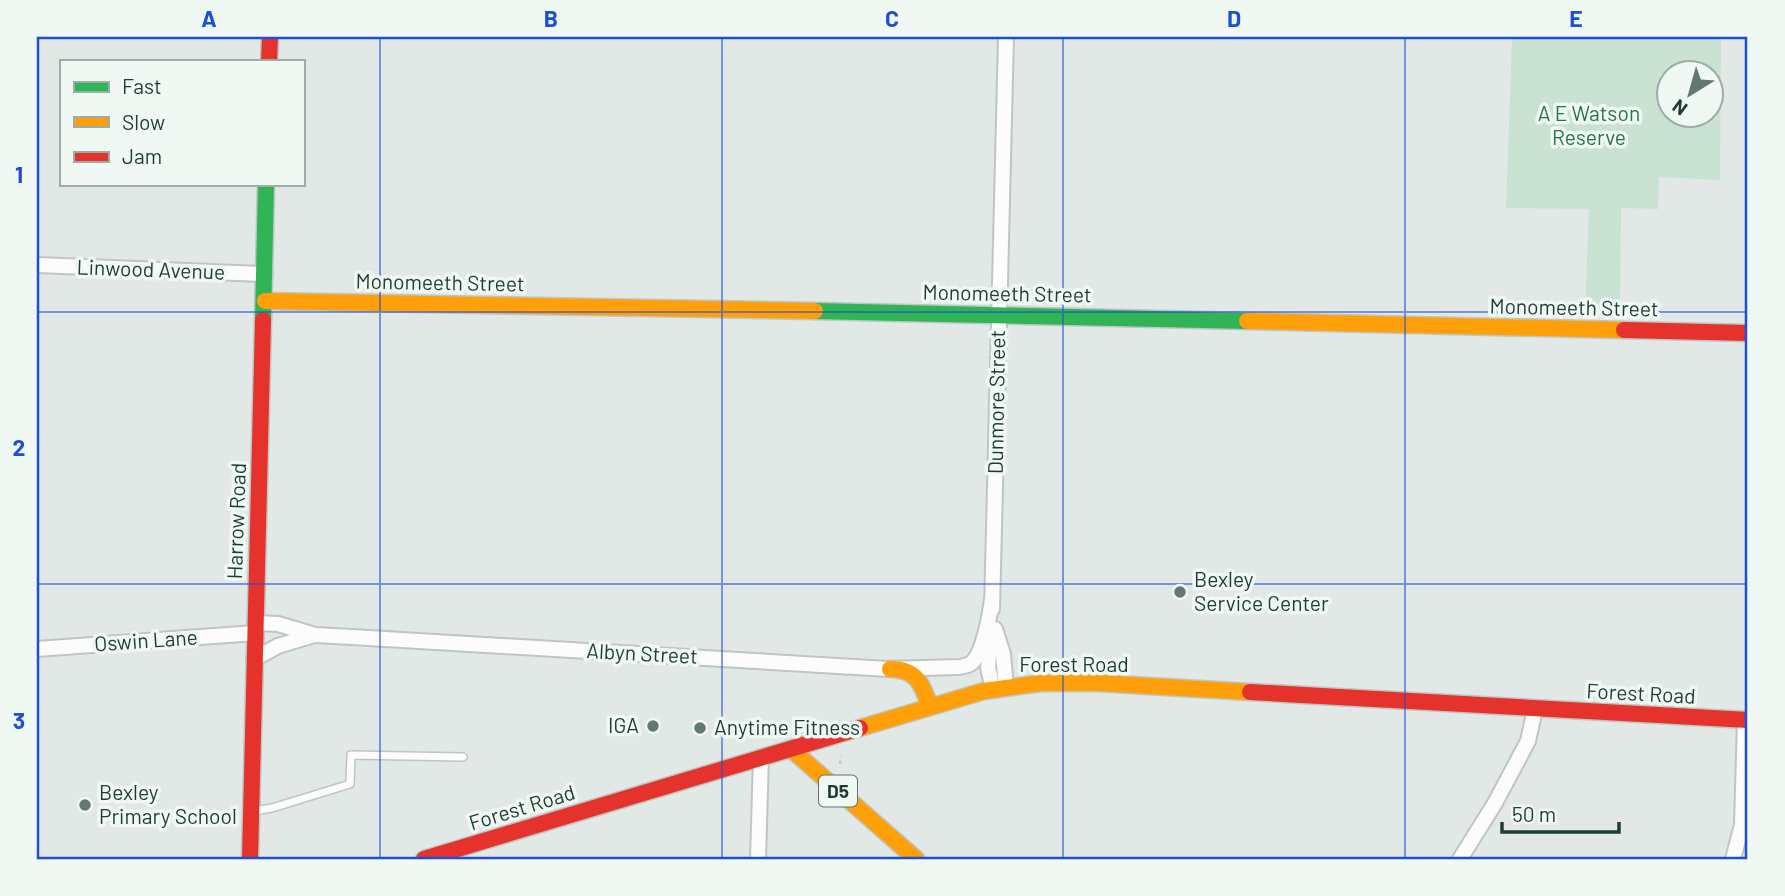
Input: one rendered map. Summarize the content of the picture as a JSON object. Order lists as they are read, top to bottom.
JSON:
{
  "streets": {
    "main road": [
      "Monomeeth Street",
      "Harrow Road",
      "Forest Road",
      "D5"
    ],
    "street": [
      "Linwood Avenue",
      "Dunmore Street",
      "Oswin Lane",
      "Albyn Street"
    ]
  },
  "crossings": [
    ["Linwood Avenue", "Harrow Road"],
    ["Monomeeth Street", "Dunmore Street"],
    ["Monomeeth Street", "Harrow Road"],
    ["Dunmore Street", "Albyn Street"],
    ["Dunmore Street", "Forest Road"],
    ["Harrow Road", "Oswin Lane"],
    ["Harrow Road", "Albyn Street"],
    ["Oswin Lane", "Albyn Street"],
    ["Forest Road", "D5"]
  ],
  "parks": ["A E Watson Reserve"],
  "places": [
    "Bexley Service Center",
    "IGA",
    "Anytime Fitness",
    "Bexley Primary School"
  ],
  "legend": ["Fast", "Slow", "Jam"],
  "scale_bar": "50 m",
  "north": "bottom left",
  "grid": {
    "columns": [
      "A",
      "B",
      "C",
      "D",
      "E"
    ],
    "rows": ["1", "2", "3"]
  }
}
